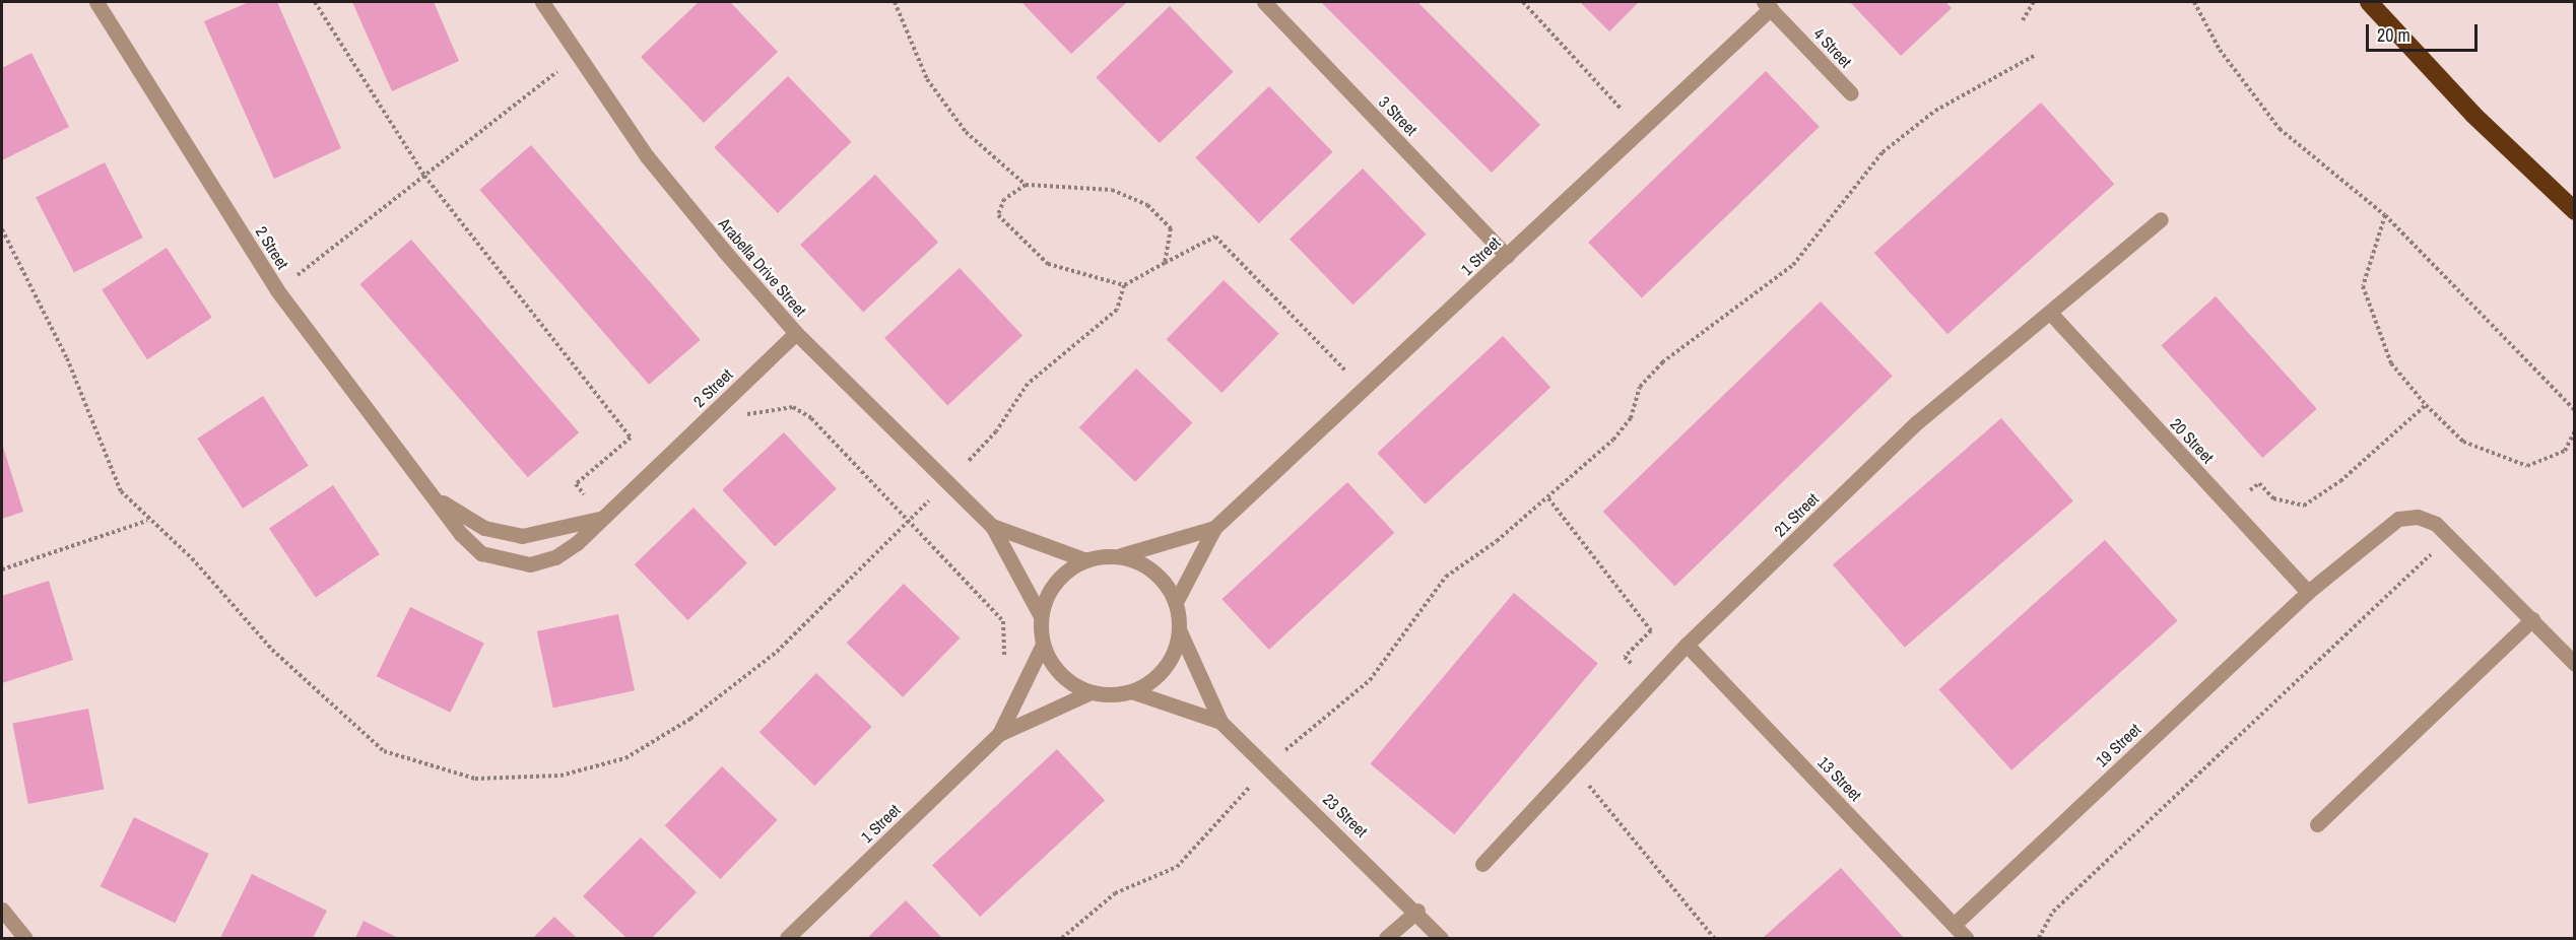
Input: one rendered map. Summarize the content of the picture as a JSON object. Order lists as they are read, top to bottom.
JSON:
{
  "streets": {
    "street": [
      "4 Street",
      "3 Street",
      "2 Street",
      "1 Street",
      "Arabella Drive Street",
      "20 Street",
      "21 Street",
      "19 Street",
      "13 Street",
      "23 Street"
    ]
  },
  "crossings": [
    ["4 Street", "1 Street"],
    ["3 Street", "1 Street"],
    ["2 Street", "Arabella Drive Street"],
    ["20 Street", "21 Street"],
    ["20 Street", "19 Street"],
    ["21 Street", "13 Street"],
    ["19 Street", "13 Street"]
  ],
  "scale_bar": "20 m"
}
